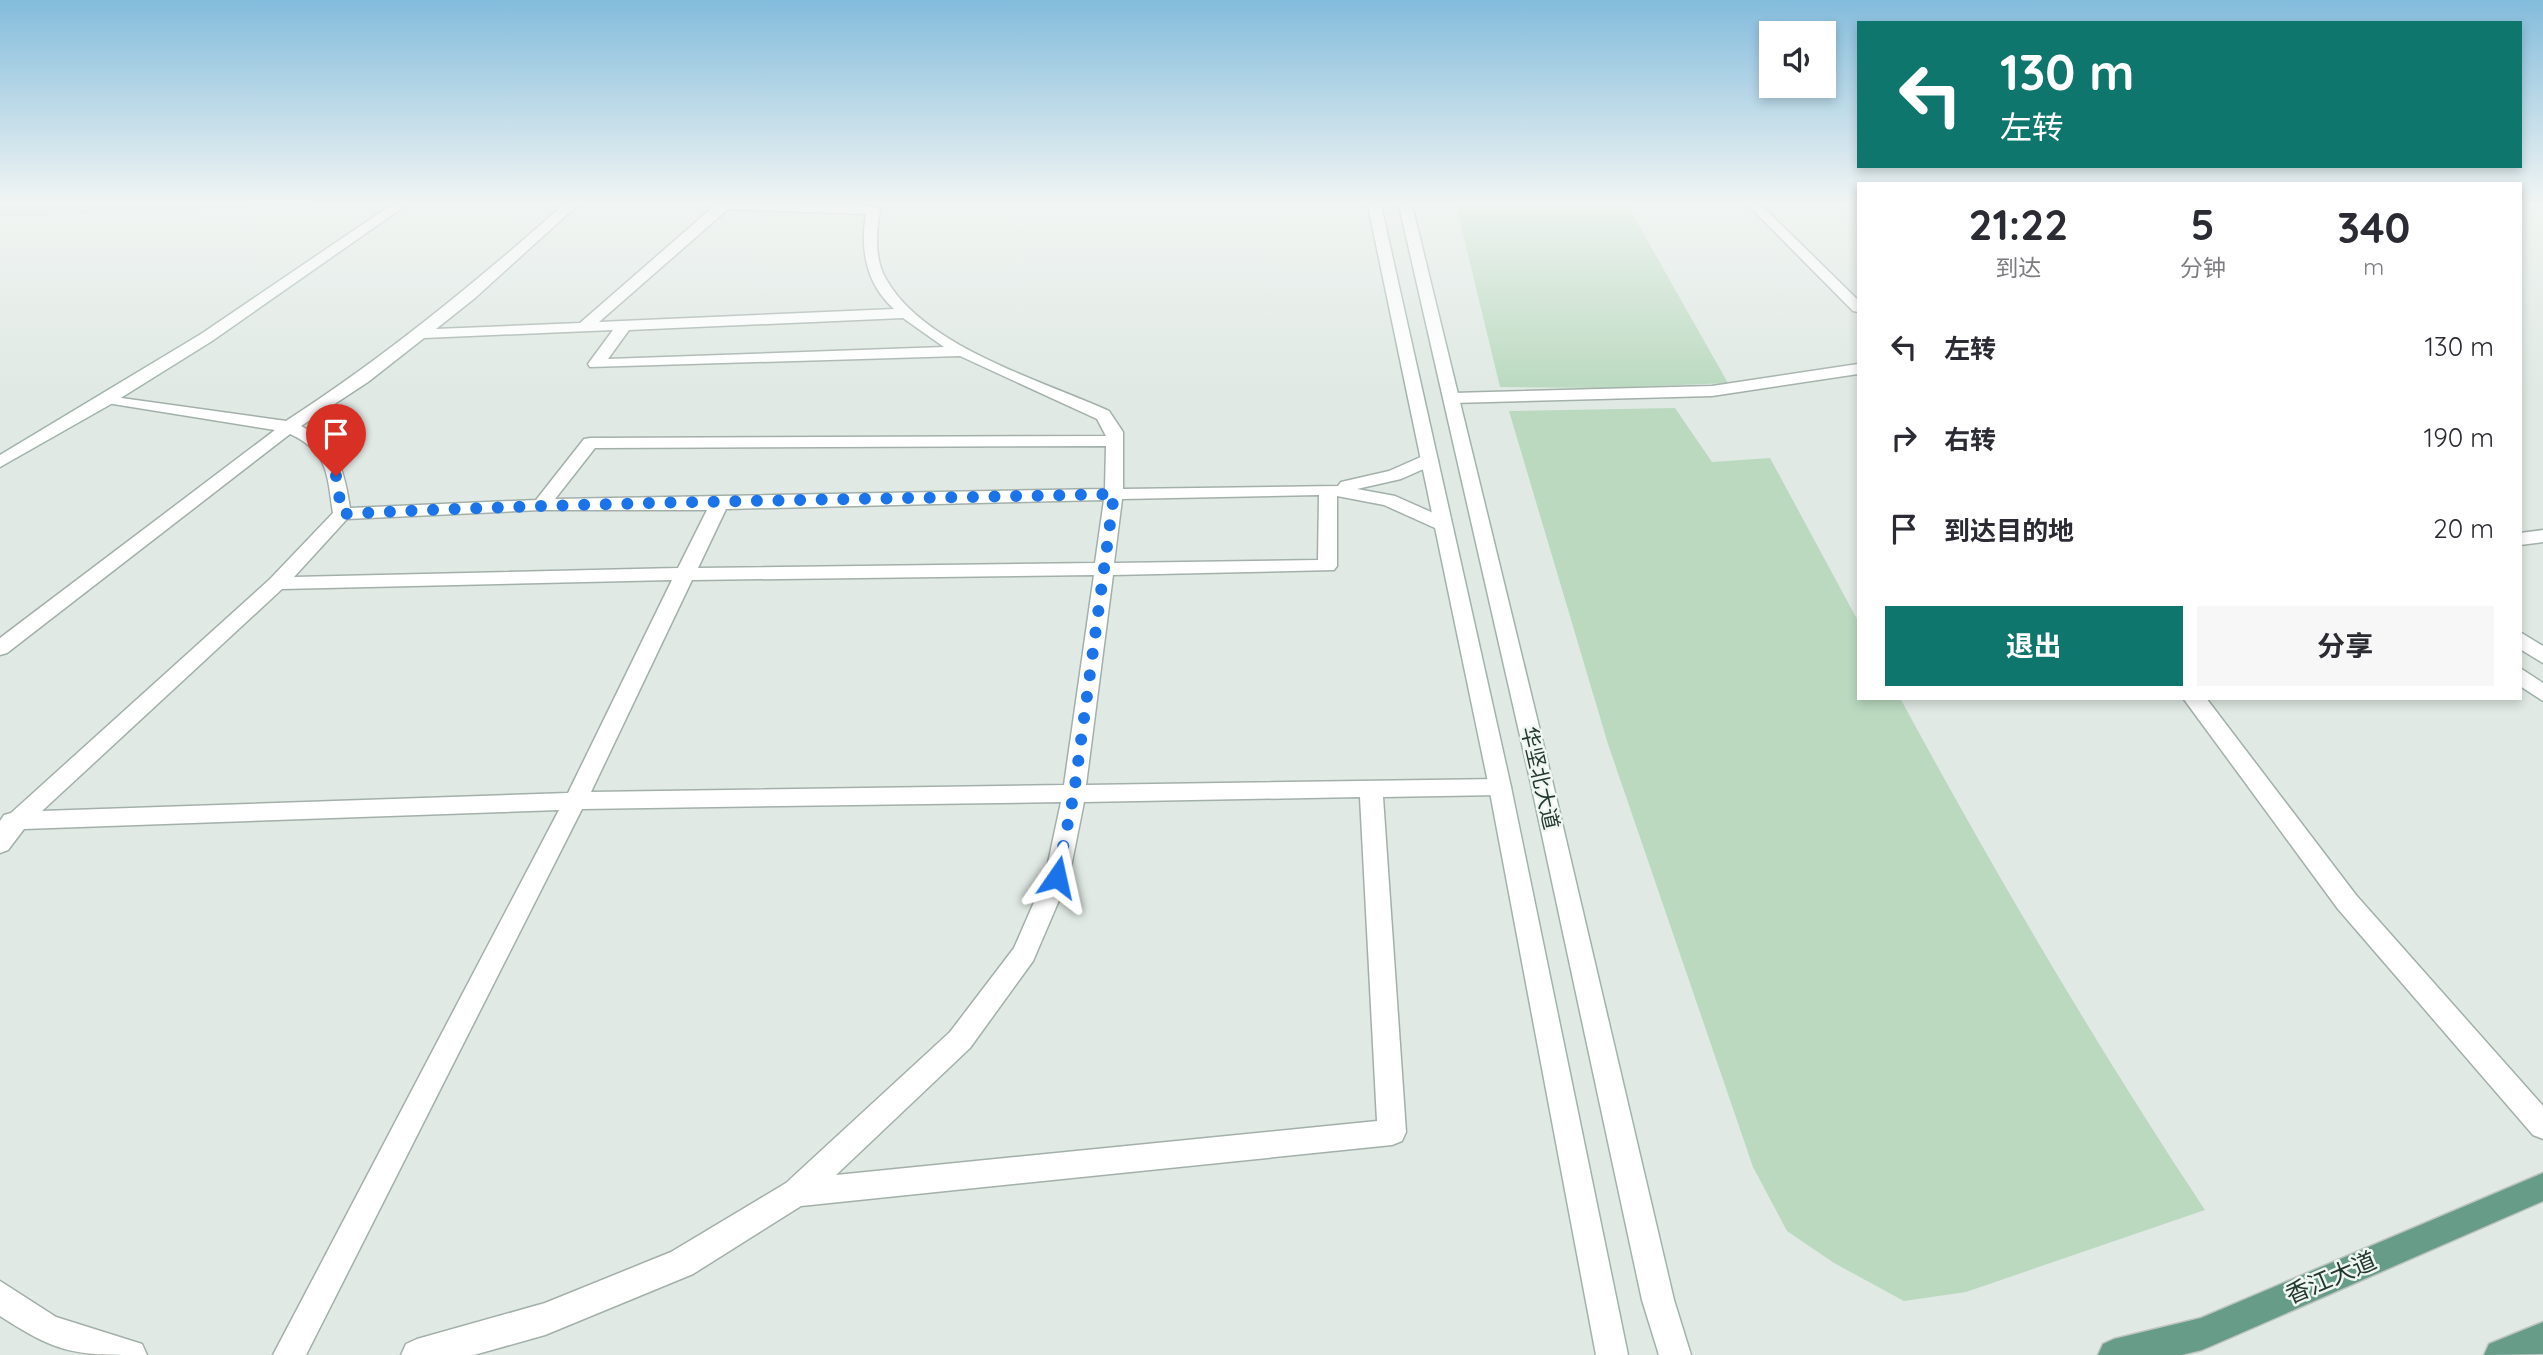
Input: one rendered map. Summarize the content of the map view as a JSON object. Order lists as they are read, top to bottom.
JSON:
{
  "streets": {
    "main road": ["香江大道"],
    "street": ["华坚北大道"]
  },
  "page": {
    "turn": ["130 m", "左转"],
    "eta": [
      "21:22",
      "到达",
      "5",
      "分钟",
      "340",
      "m"
    ],
    "list": [
      {
        "name": "左转",
        "value": "130 m"
      },
      {
        "name": "右转",
        "value": "190 m"
      },
      {
        "name": "到达目的地",
        "value": "20 m"
      }
    ],
    "buttons": ["退出", "分享"]
  }
}
